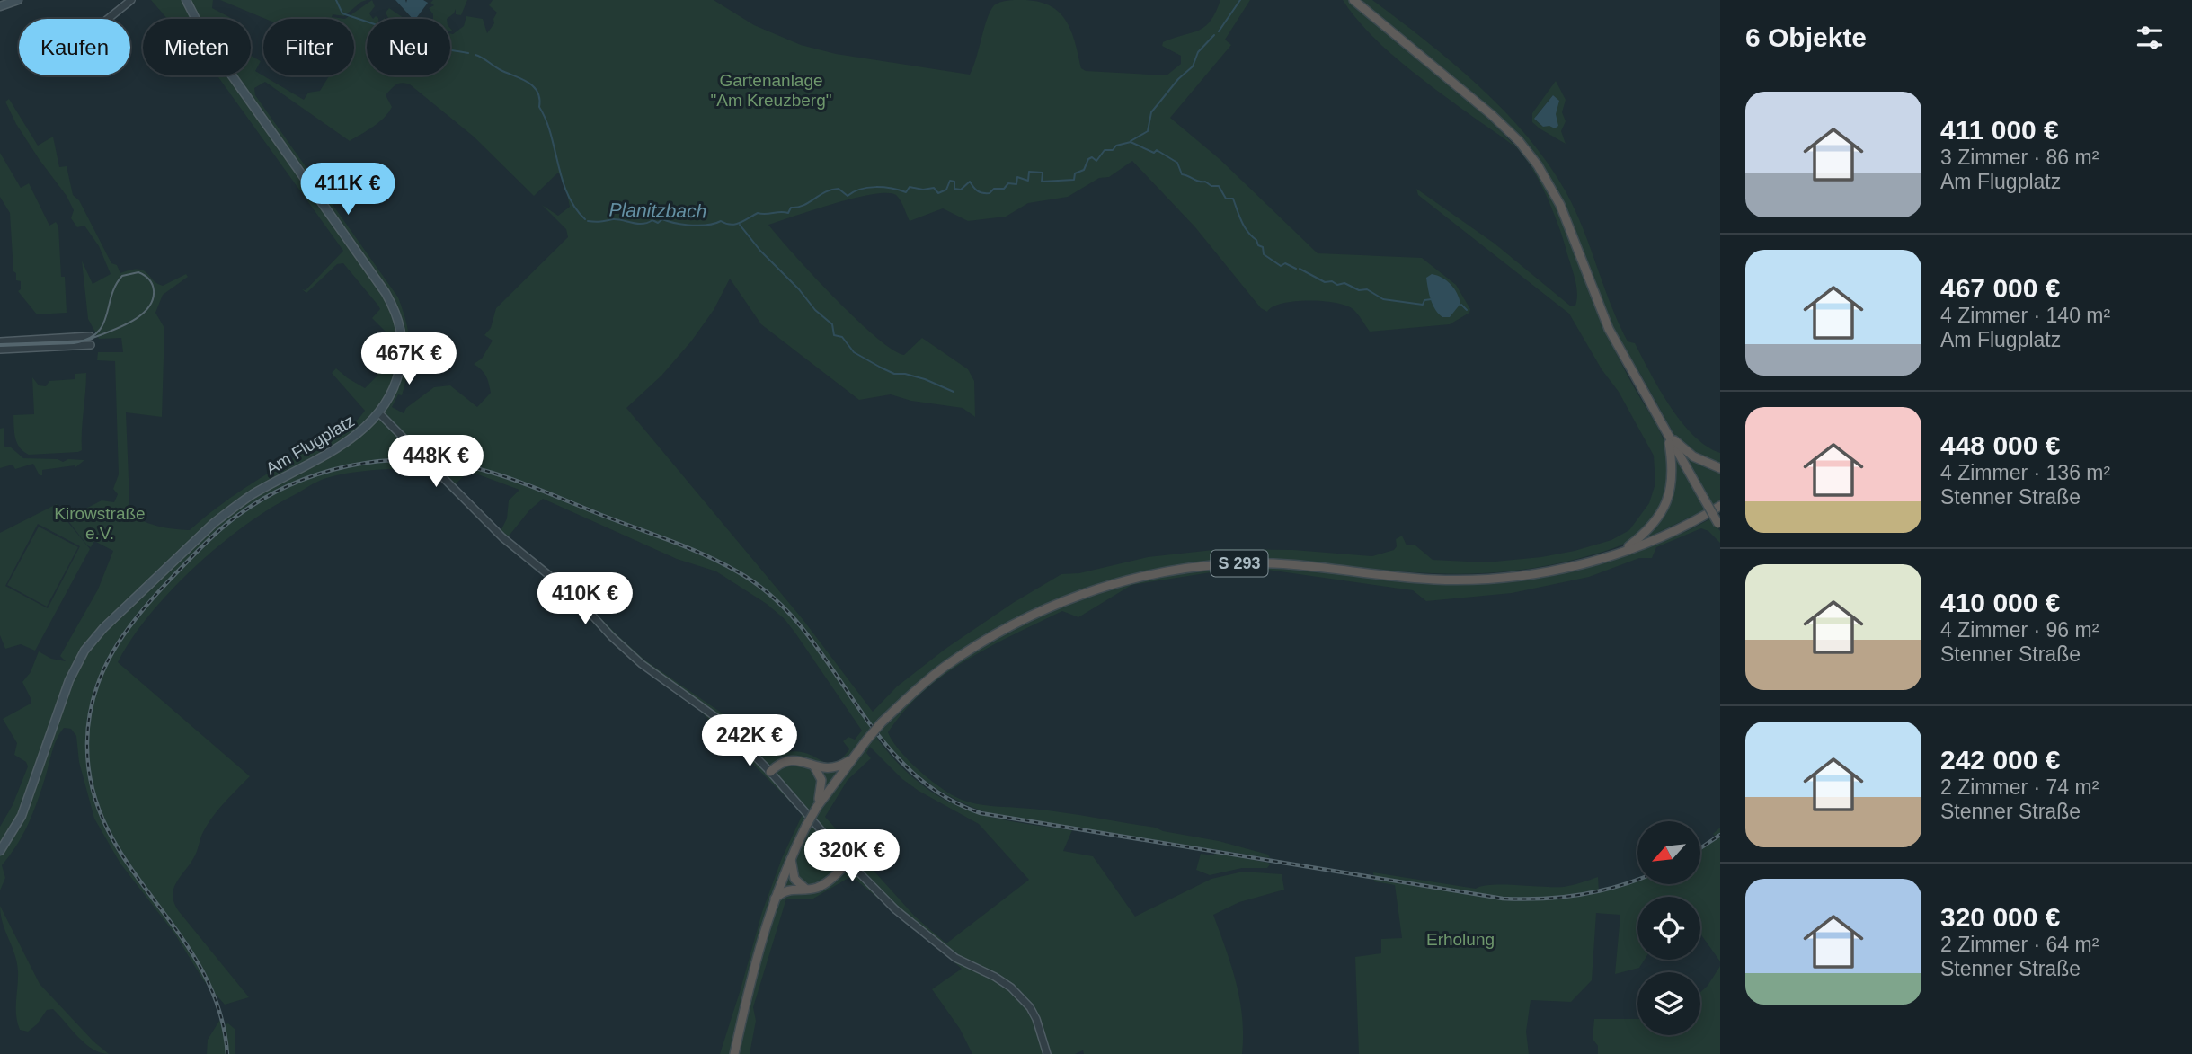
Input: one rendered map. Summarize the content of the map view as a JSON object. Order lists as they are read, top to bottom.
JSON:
{
  "streets": {
    "highway": ["S 293"],
    "main road": ["Am Flugplatz"]
  },
  "water": ["Planitzbach"],
  "parks": ["Gartenanlage \"Am Kreuzberg\"", "Kirowstraße e.V.", "Erholung"],
  "north": "bottom left",
  "page": {
    "heading": "6 Objekte",
    "chip": [
      "Kaufen",
      "Mieten",
      "Filter",
      "Neu"
    ],
    "list": [
      {
        "name": "411 000 €",
        "note": "3 Zimmer · 86 m² · Am Flugplatz"
      },
      {
        "name": "467 000 €",
        "note": "4 Zimmer · 140 m² · Am Flugplatz"
      },
      {
        "name": "448 000 €",
        "note": "4 Zimmer · 136 m² · Stenner Straße"
      },
      {
        "name": "410 000 €",
        "note": "4 Zimmer · 96 m² · Stenner Straße"
      },
      {
        "name": "242 000 €",
        "note": "2 Zimmer · 74 m² · Stenner Straße"
      },
      {
        "name": "320 000 €",
        "note": "2 Zimmer · 64 m² · Stenner Straße"
      }
    ],
    "price": [
      "411K €",
      "467K €",
      "448K €",
      "410K €",
      "242K €",
      "320K €"
    ]
  }
}
